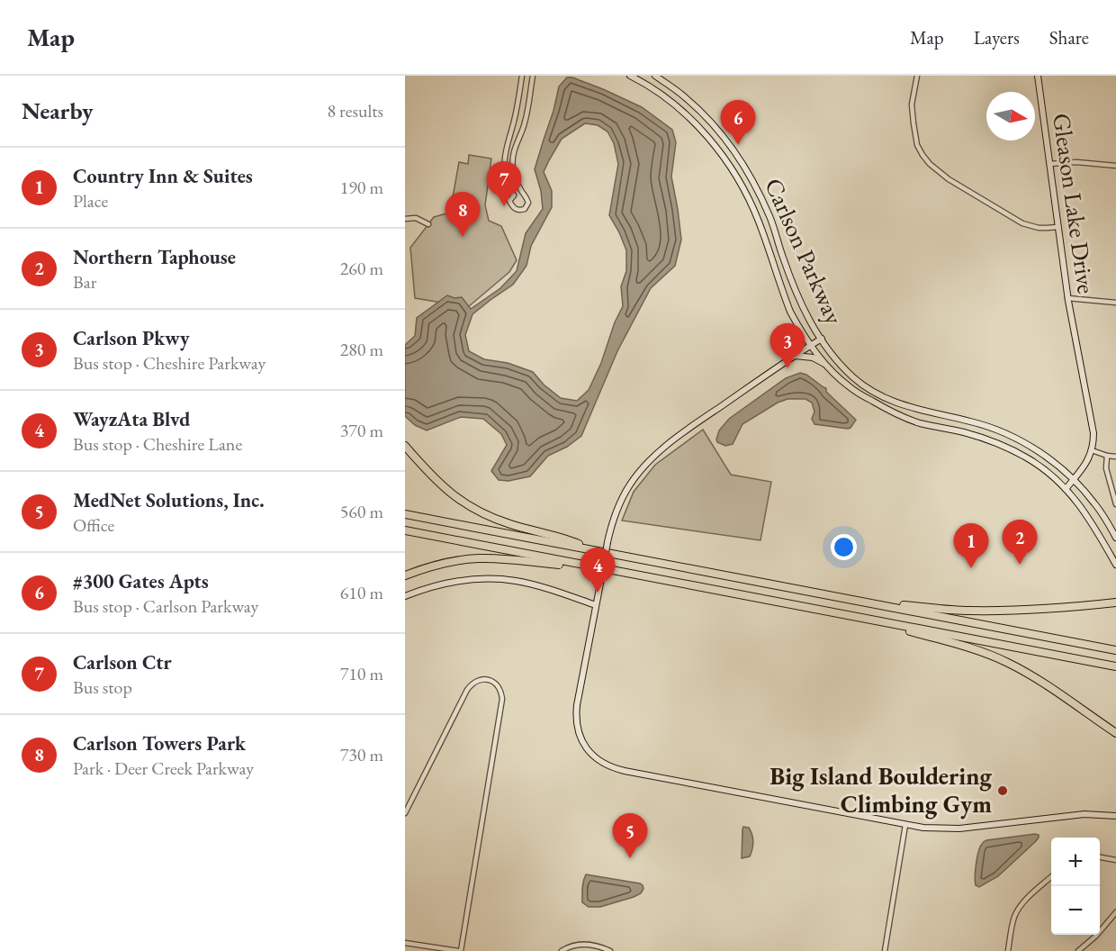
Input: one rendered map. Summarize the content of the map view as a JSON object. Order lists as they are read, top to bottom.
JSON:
{
  "streets": {
    "main road": ["Gleason Lake Drive", "Carlson Parkway"]
  },
  "places": ["Big Island Bouldering Climbing Gym"],
  "north": "right",
  "page": {
    "header": "Map",
    "nav": ["Map", "Layers", "Share"],
    "heading": ["Nearby", "8 results"],
    "pins": [
      "6",
      "7",
      "8",
      "3",
      "2",
      "1",
      "4",
      "5"
    ],
    "list": [
      {
        "mark": "1",
        "name": "Country Inn & Suites",
        "note": "Place",
        "value": "190 m"
      },
      {
        "mark": "2",
        "name": "Northern Taphouse",
        "note": "Bar",
        "value": "260 m"
      },
      {
        "mark": "3",
        "name": "Carlson Pkwy",
        "note": "Bus stop · Cheshire Parkway",
        "value": "280 m"
      },
      {
        "mark": "4",
        "name": "WayzAta Blvd",
        "note": "Bus stop · Cheshire Lane",
        "value": "370 m"
      },
      {
        "mark": "5",
        "name": "MedNet Solutions, Inc.",
        "note": "Office",
        "value": "560 m"
      },
      {
        "mark": "6",
        "name": "#300 Gates Apts",
        "note": "Bus stop · Carlson Parkway",
        "value": "610 m"
      },
      {
        "mark": "7",
        "name": "Carlson Ctr",
        "note": "Bus stop",
        "value": "710 m"
      },
      {
        "mark": "8",
        "name": "Carlson Towers Park",
        "note": "Park · Deer Creek Parkway",
        "value": "730 m"
      }
    ],
    "map_buttons": ["+", "−"]
  }
}
